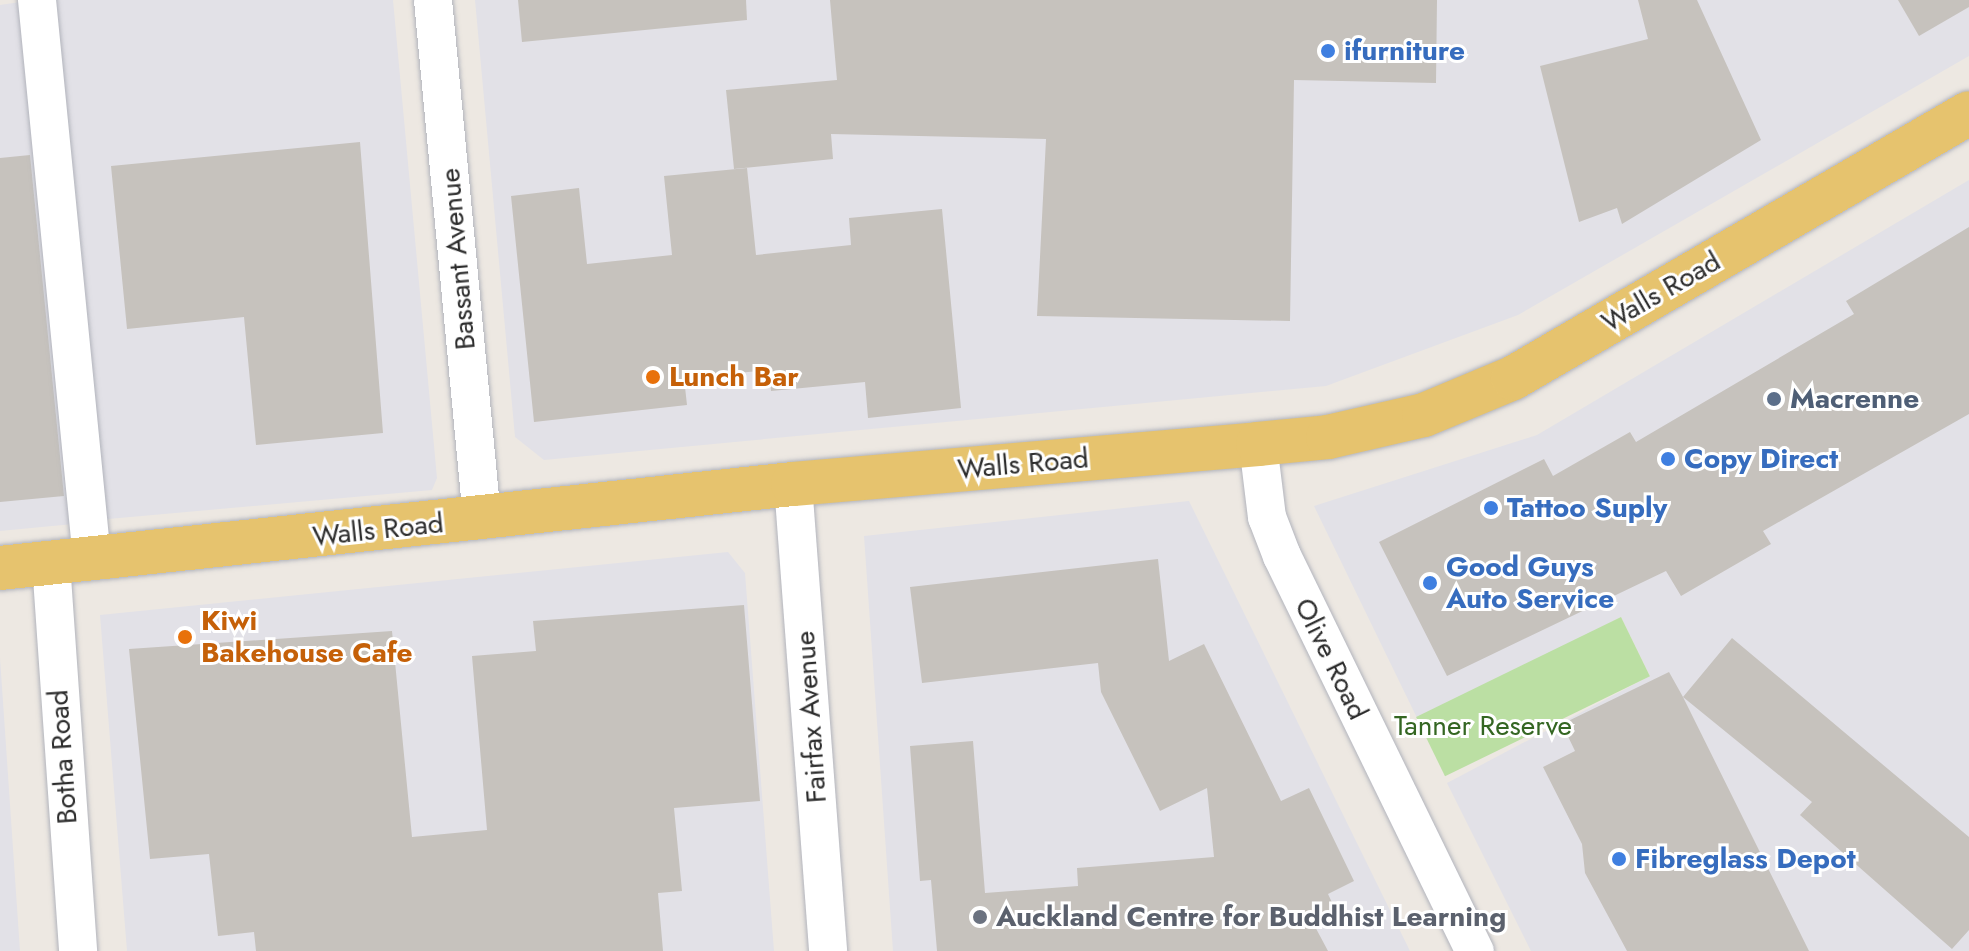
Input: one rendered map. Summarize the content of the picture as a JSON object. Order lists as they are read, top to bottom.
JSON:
{
  "streets": {
    "main road": ["Walls Road"],
    "street": [
      "Bassant Avenue",
      "Olive Road",
      "Fairfax Avenue",
      "Botha Road"
    ]
  },
  "crossings": [
    ["Bassant Avenue", "Walls Road"],
    ["Walls Road", "Olive Road"],
    ["Walls Road", "Fairfax Avenue"],
    ["Walls Road", "Botha Road"]
  ],
  "parks": ["Tanner Reserve"],
  "places": [
    "ifurniture",
    "Lunch Bar",
    "Macrenne",
    "Copy Direct",
    "Tattoo Suply",
    "Good Guys Auto Service",
    "Kiwi Bakehouse Cafe",
    "Fibreglass Depot",
    "Auckland Centre for Buddhist Learning"
  ]
}
